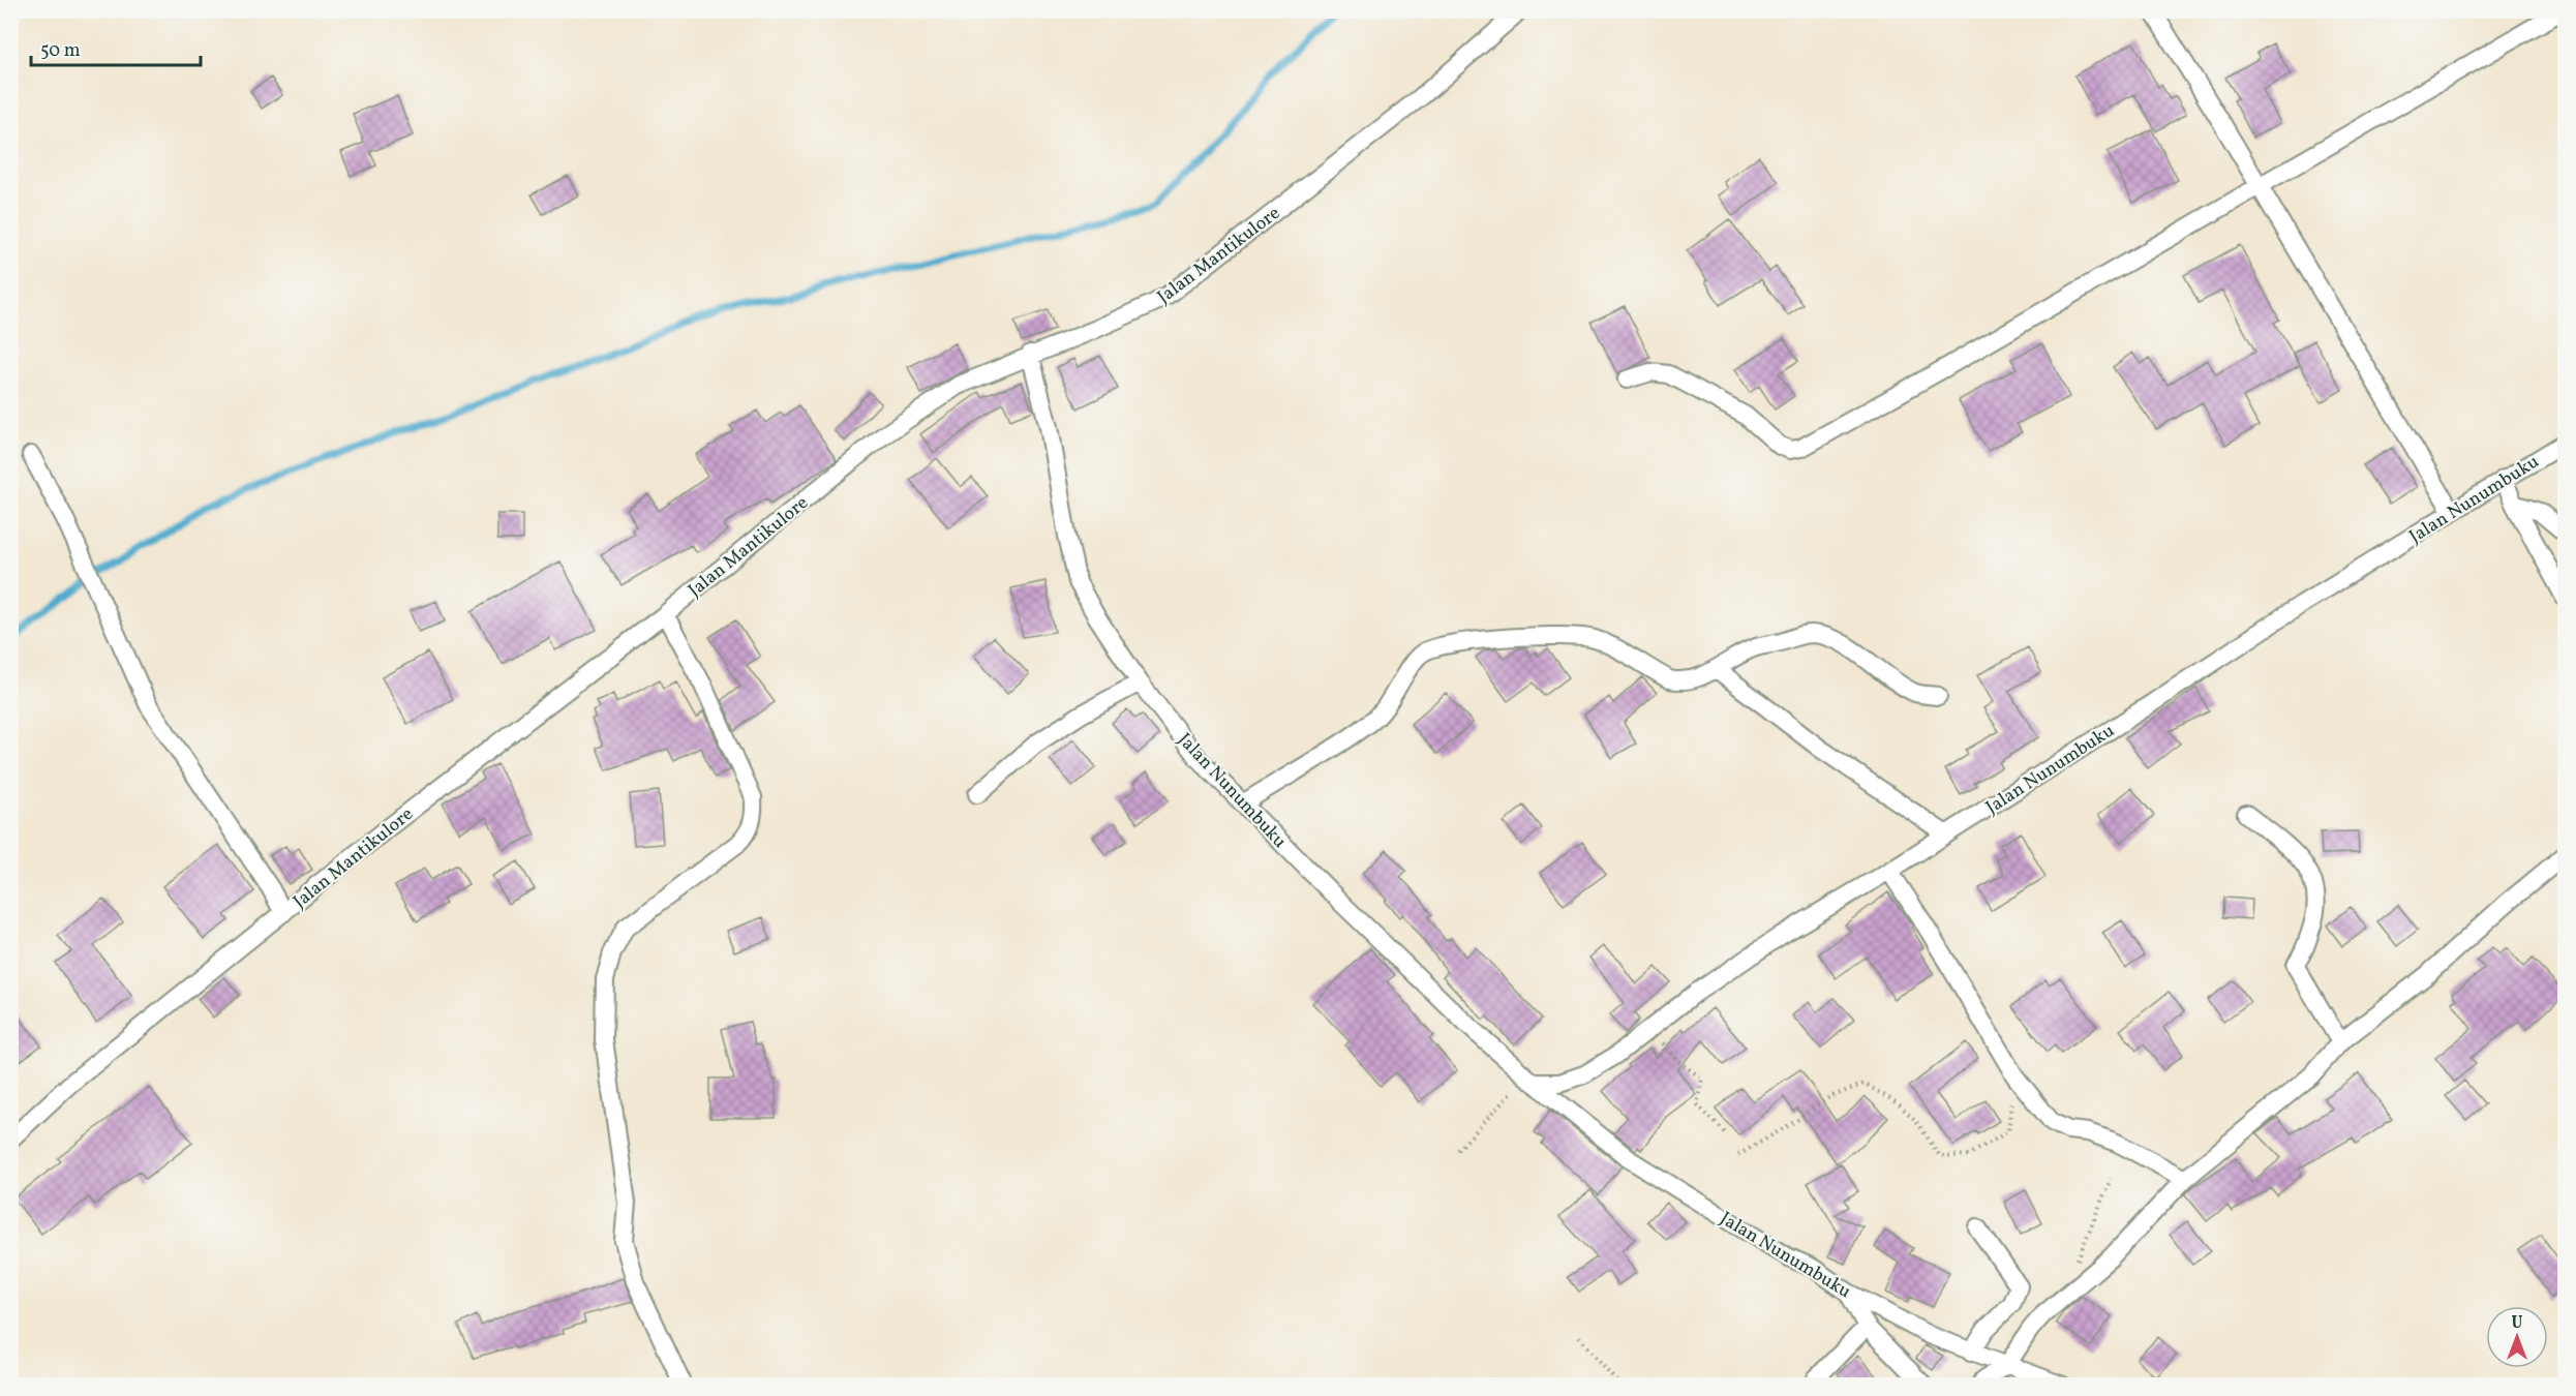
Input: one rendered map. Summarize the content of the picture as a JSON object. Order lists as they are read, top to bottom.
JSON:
{
  "streets": {
    "street": ["Jalan Mantikulore", "Jalan Nunumbuku"]
  },
  "crossings": [
    ["Jalan Mantikulore", "Jalan Nunumbuku"]
  ],
  "scale_bar": "50 m",
  "north": "top"
}
